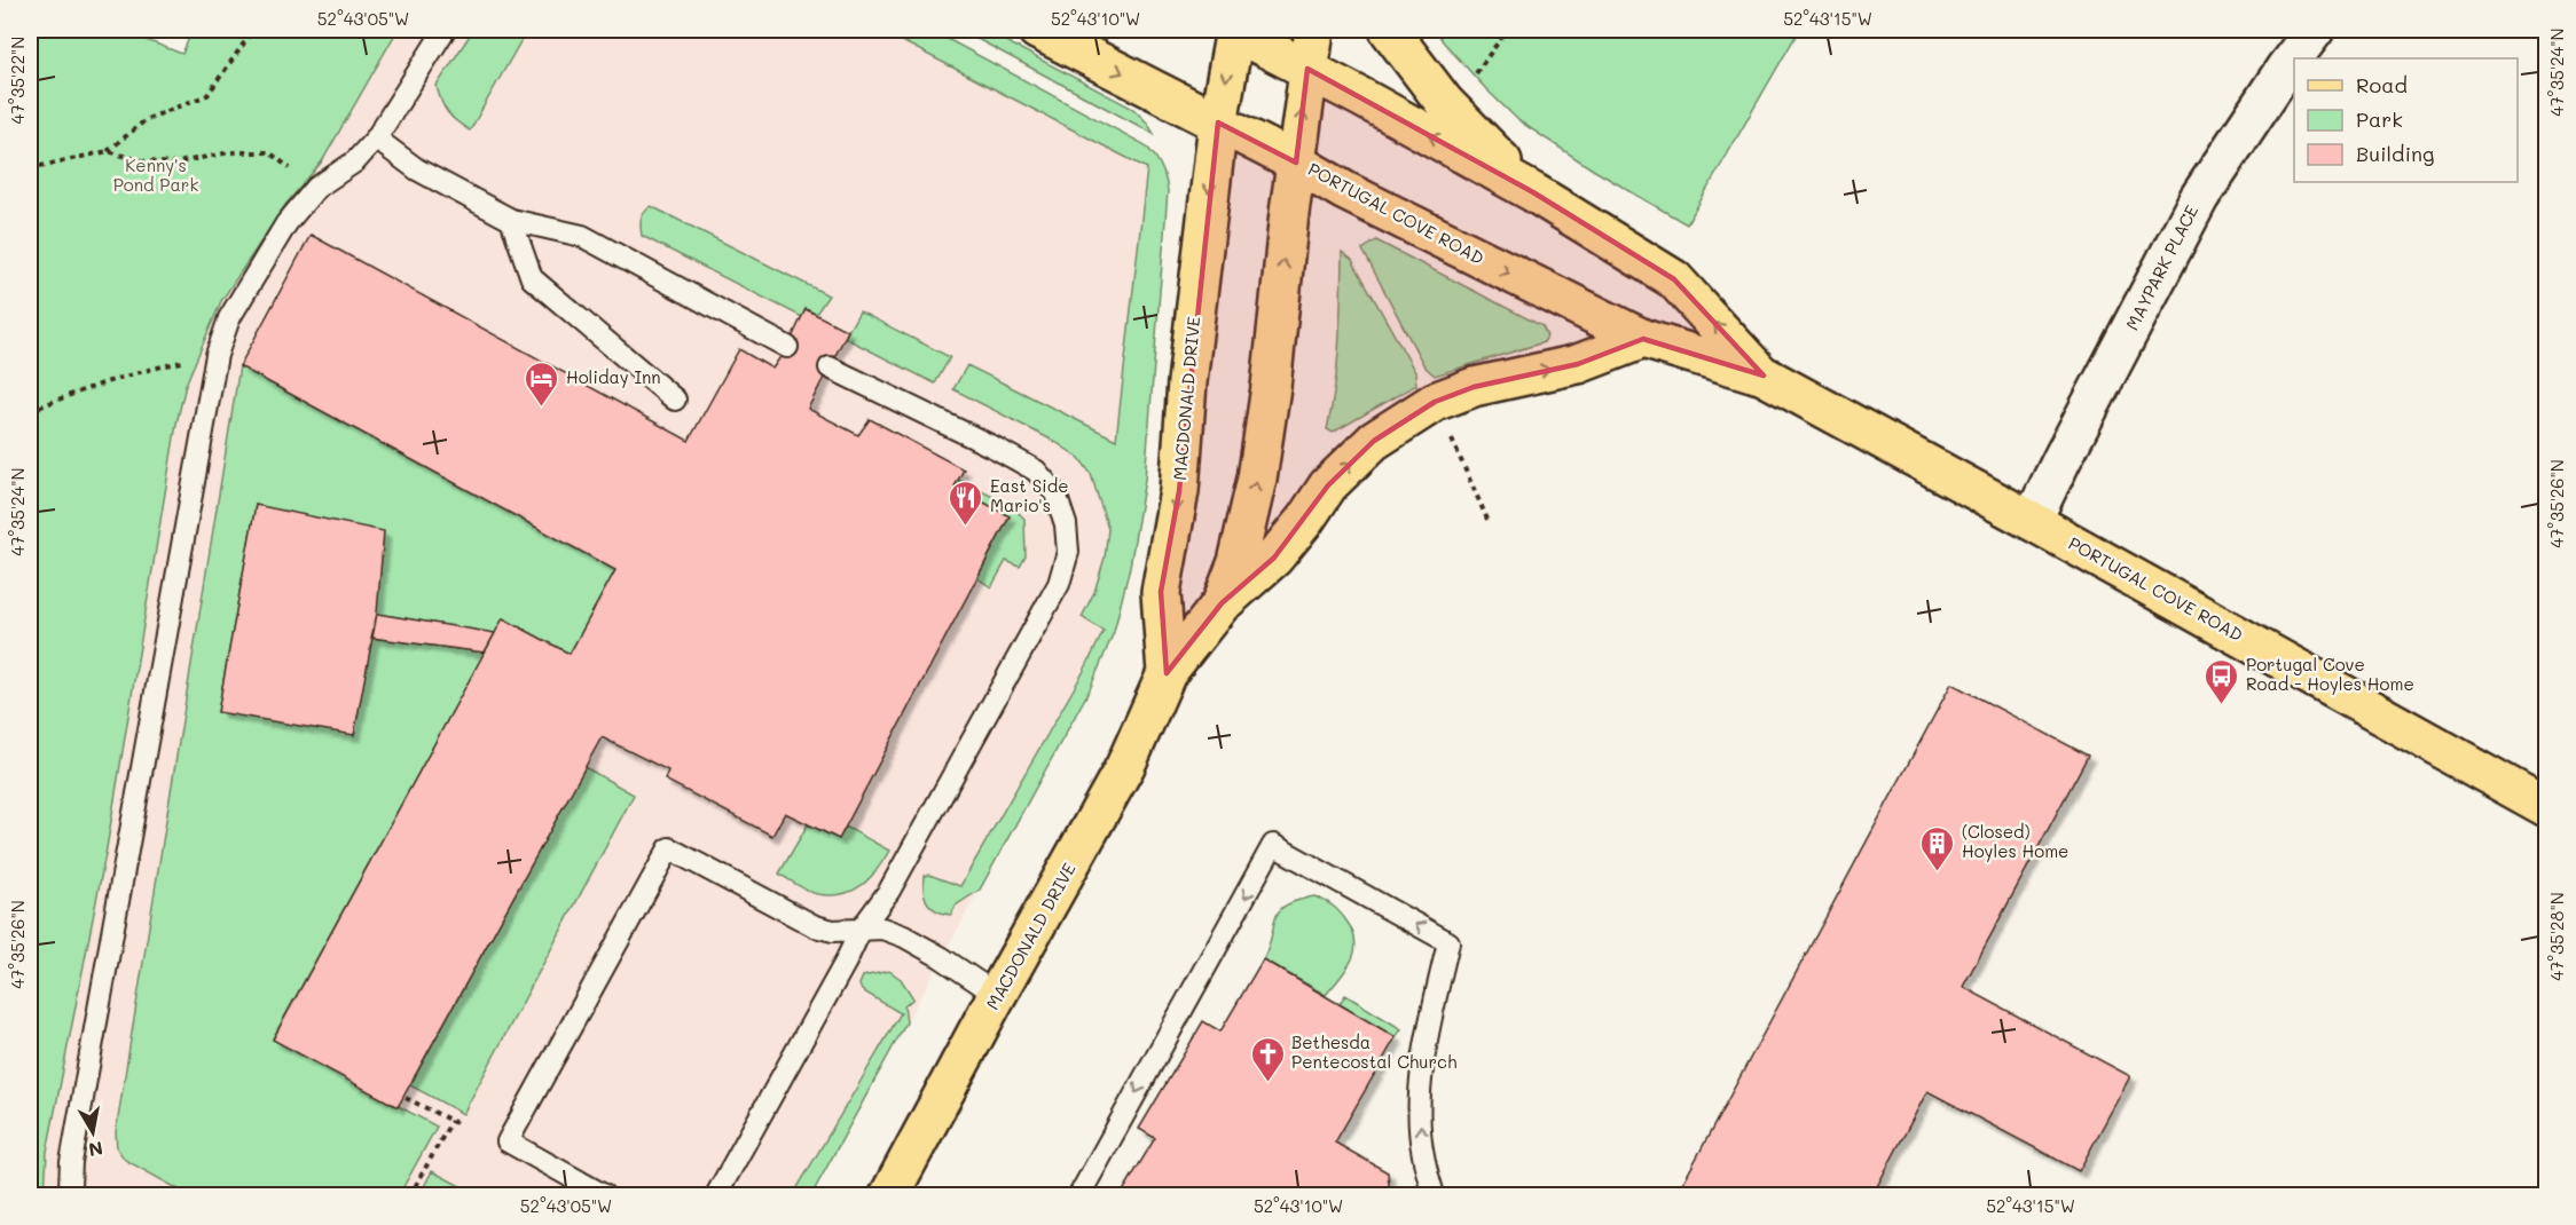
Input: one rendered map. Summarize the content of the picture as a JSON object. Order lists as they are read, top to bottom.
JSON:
{
  "streets": {
    "main road": ["PORTUGAL COVE ROAD", "MACDONALD DRIVE"],
    "street": ["MAYPARK PLACE"]
  },
  "crossings": [
    ["PORTUGAL COVE ROAD", "MAYPARK PLACE"],
    ["PORTUGAL COVE ROAD", "MACDONALD DRIVE"]
  ],
  "parks": ["Kenny's Pond Park"],
  "places": {
    "hotel": ["Holiday Inn"],
    "restaurant": ["East Side Mario's"],
    "bus stop": ["Portugal Cove Road - Hoyles Home"],
    "building": ["(Closed) Hoyles Home"],
    "church": ["Bethesda Pentecostal Church"]
  },
  "legend": ["Road", "Park", "Building"],
  "north": "bottom",
  "coordinates": [
    "52°43'05\"W",
    "52°43'10\"W",
    "52°43'15\"W",
    "47°35'24\"N",
    "47°35'22\"N",
    "47°35'26\"N",
    "47°35'28\"N"
  ]
}
